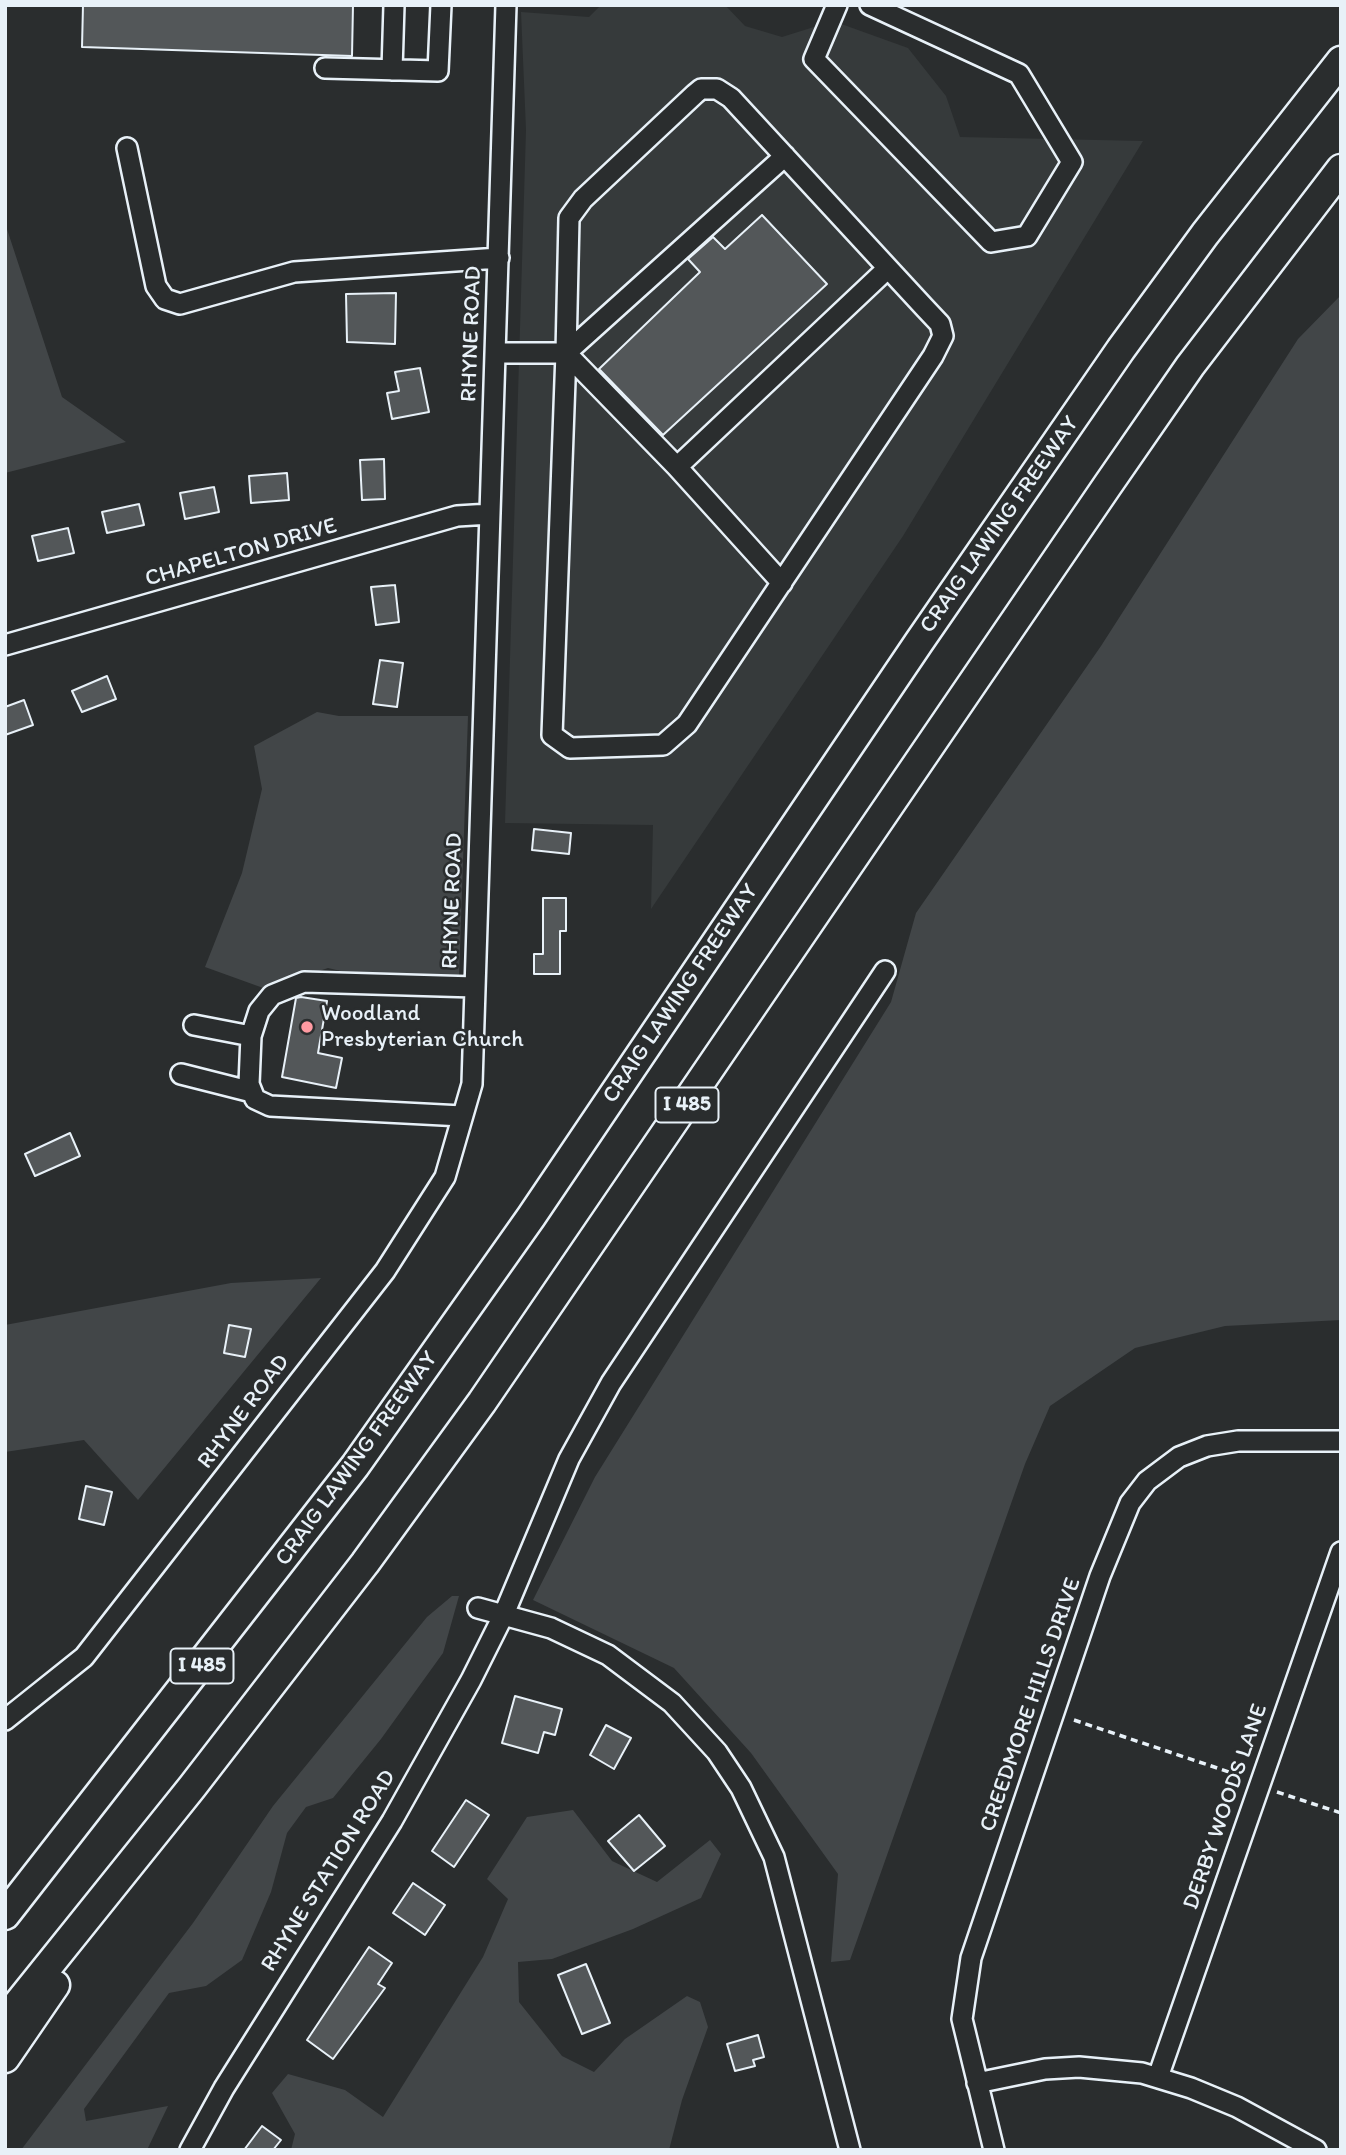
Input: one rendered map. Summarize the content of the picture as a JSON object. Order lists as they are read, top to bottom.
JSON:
{
  "streets": {
    "highway": ["CRAIG LAWING FREEWAY", "I 485"],
    "street": [
      "RHYNE ROAD",
      "CHAPELTON DRIVE",
      "CREEDMORE HILLS DRIVE",
      "DERBY WOODS LANE",
      "RHYNE STATION ROAD"
    ]
  },
  "crossings": [
    ["RHYNE ROAD", "CHAPELTON DRIVE"]
  ],
  "places": ["Woodland Presbyterian Church"]
}
